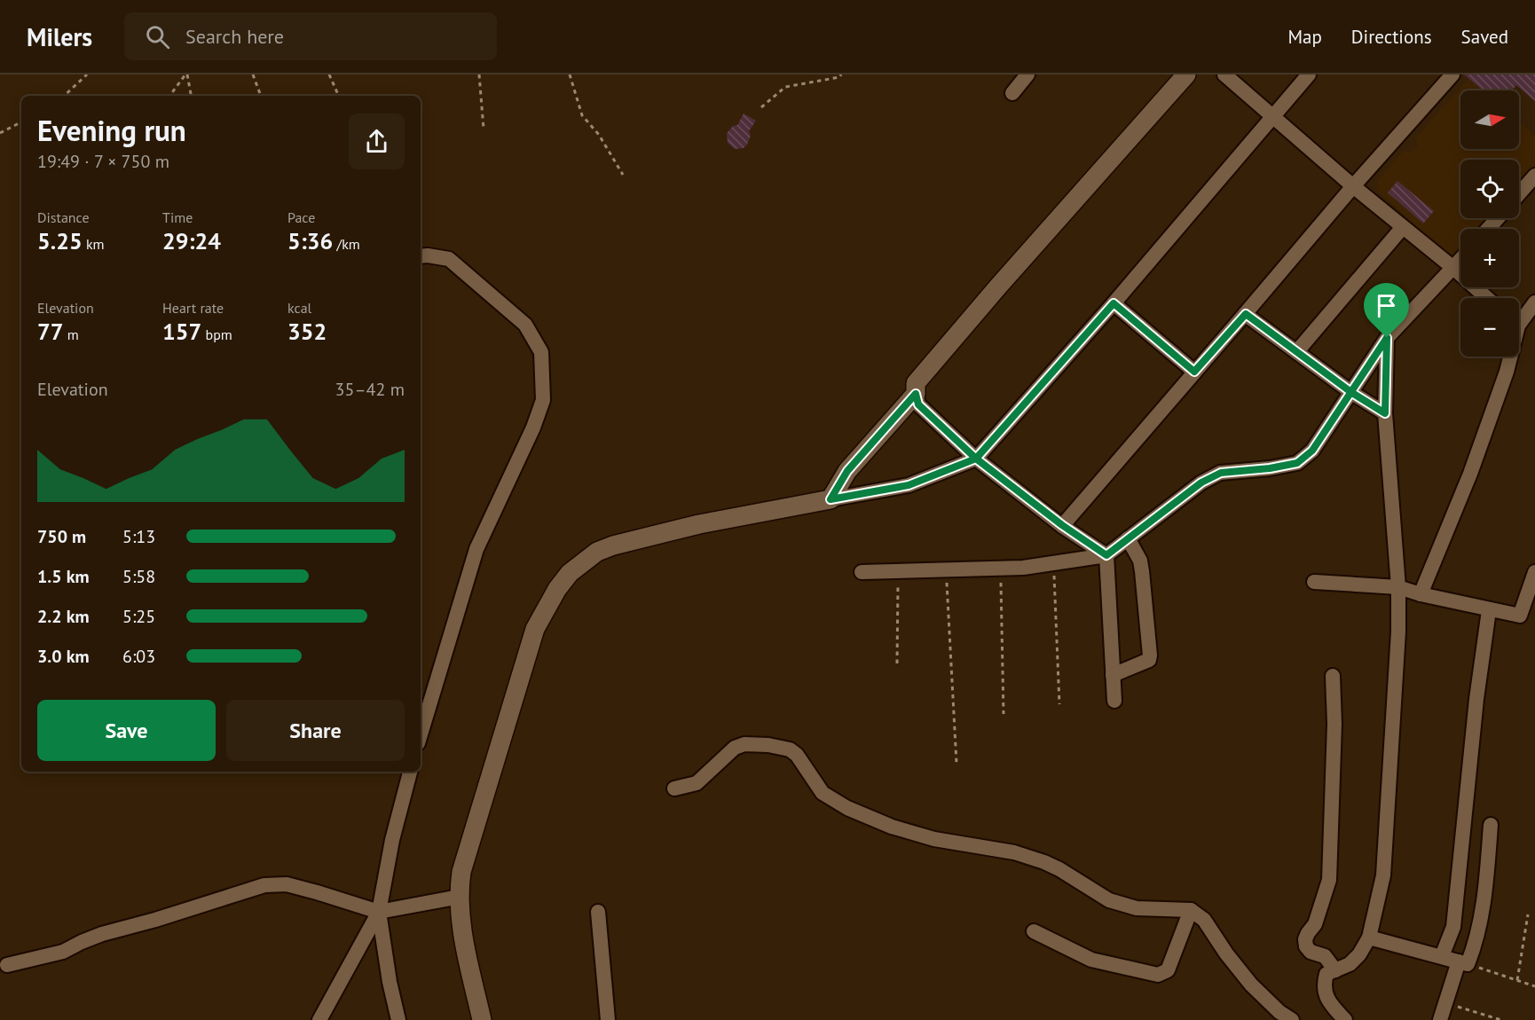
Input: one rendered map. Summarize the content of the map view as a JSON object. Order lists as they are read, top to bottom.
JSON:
{
  "north": "right",
  "page": {
    "header": "Milers",
    "search": "Search here",
    "nav": ["Map", "Directions", "Saved"],
    "map_buttons": ["+", "−"],
    "heading": ["Evening run", "19:49 · 7 × 750 m"],
    "stats": [
      ["Distance", "5.25 km"],
      ["Time", "29:24"],
      ["Pace", "5:36 /km"],
      ["Elevation", "77 m"],
      ["Heart rate", "157 bpm"],
      ["kcal", "352"]
    ],
    "chart": ["Elevation", "35–42 m"],
    "list": [
      {
        "name": "750 m",
        "note": "5:13"
      },
      {
        "name": "1.5 km",
        "note": "5:58"
      },
      {
        "name": "2.2 km",
        "note": "5:25"
      },
      {
        "name": "3.0 km",
        "note": "6:03"
      }
    ],
    "buttons": ["Save", "Share"]
  }
}
